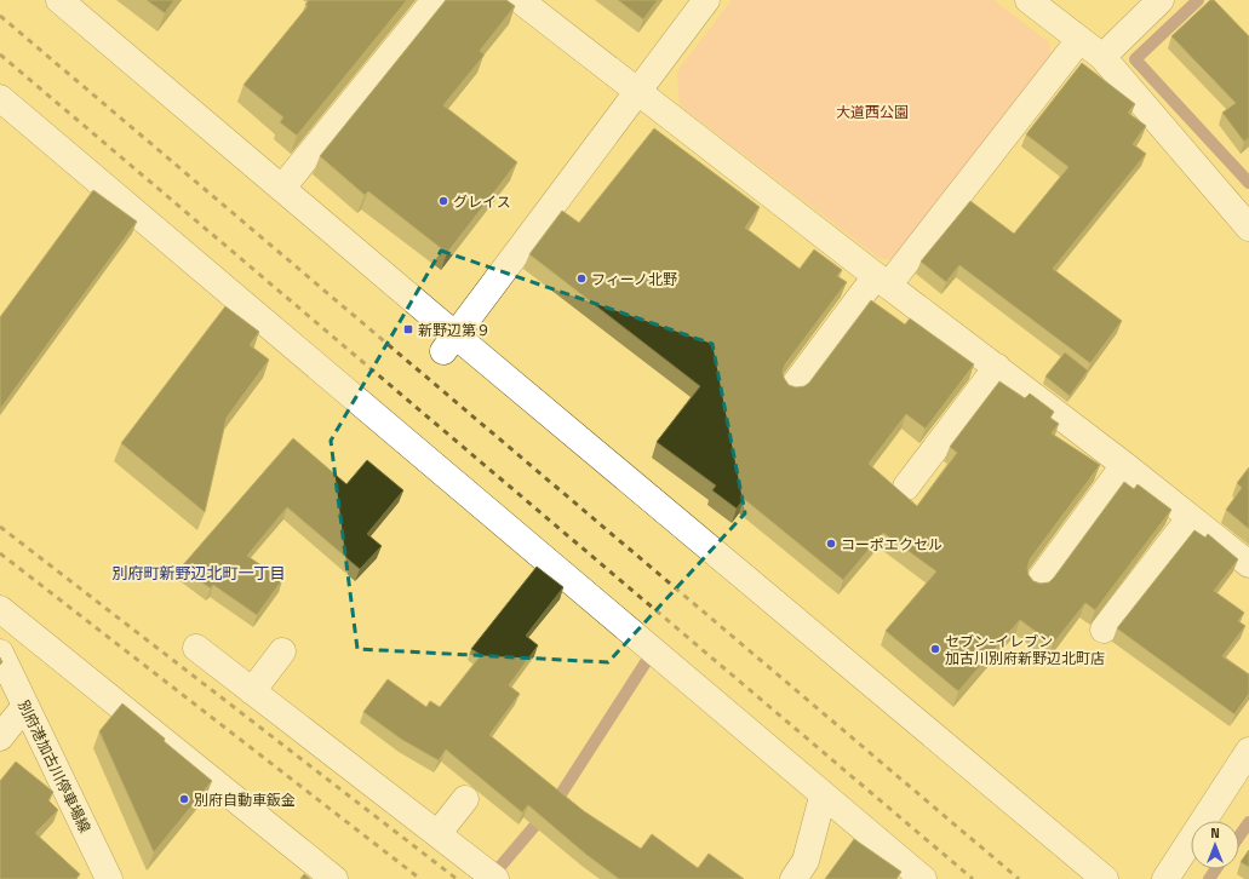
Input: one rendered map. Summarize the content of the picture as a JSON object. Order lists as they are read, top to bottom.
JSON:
{
  "streets": {
    "street": ["別府港加古川停車場線"]
  },
  "districts": ["別府町新野辺北町一丁目"],
  "parks": ["大道西公園"],
  "places": {
    "other": [
      "グレイス",
      "フィーノ北野",
      "コーポエクセル",
      "セブン-イレブン 加古川別府新野辺北町店",
      "別府自動車鈑金"
    ],
    "transit": ["新野辺第９"]
  },
  "north": "top"
}
